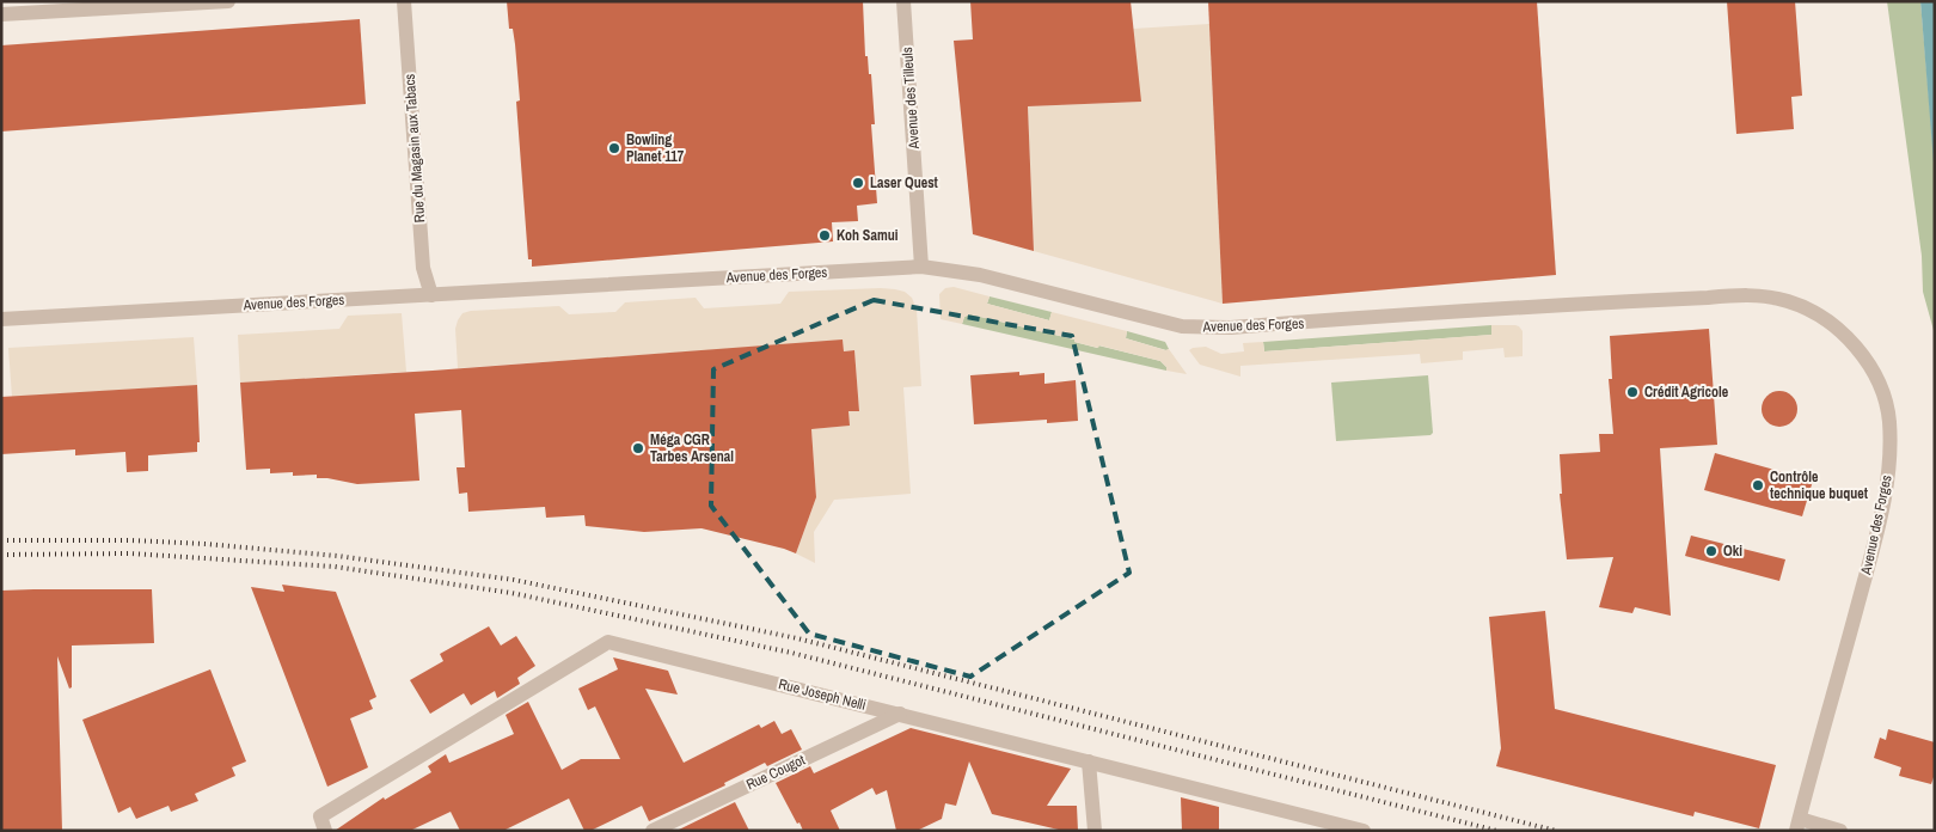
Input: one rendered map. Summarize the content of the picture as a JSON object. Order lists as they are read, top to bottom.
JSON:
{
  "streets": {
    "street": [
      "Avenue des Tilleuls",
      "Rue du Magasin aux Tabacs",
      "Avenue des Forges",
      "Rue Joseph Nelli",
      "Rue Cougot"
    ]
  },
  "crossings": [
    ["Avenue des Tilleuls", "Avenue des Forges"],
    ["Rue du Magasin aux Tabacs", "Avenue des Forges"],
    ["Rue Joseph Nelli", "Rue Cougot"]
  ],
  "places": [
    "Bowling Planet 117",
    "Laser Quest",
    "Koh Samui",
    "Crédit Agricole",
    "Méga CGR Tarbes Arsenal",
    "Contrôle technique buquet",
    "Oki"
  ]
}
